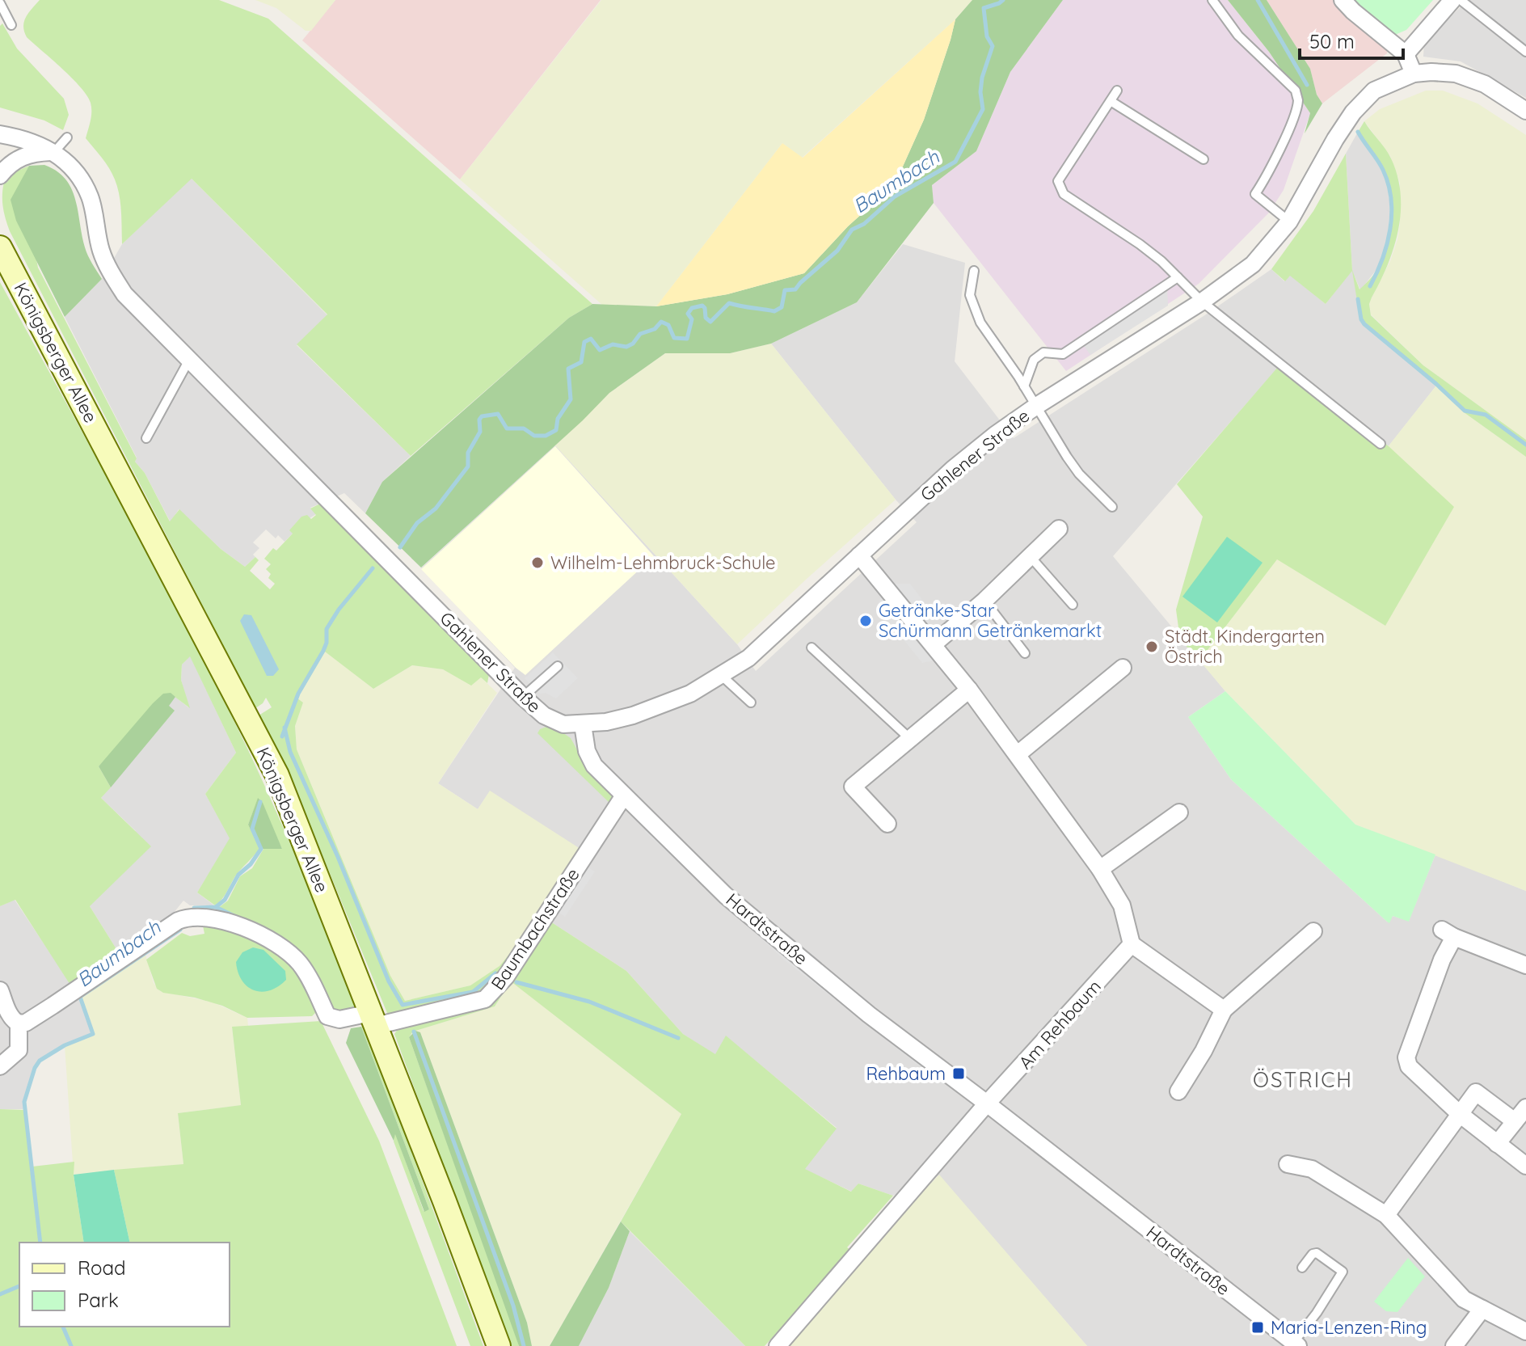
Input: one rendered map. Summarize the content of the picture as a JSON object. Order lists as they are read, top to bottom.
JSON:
{
  "streets": {
    "main road": ["Königsberger Allee"],
    "street": [
      "Gahlener Straße",
      "Baumbachstraße",
      "Hardtstraße",
      "Am Rehbaum"
    ]
  },
  "crossings": [
    ["Königsberger Allee", "Baumbachstraße"],
    ["Gahlener Straße", "Hardtstraße"],
    ["Baumbachstraße", "Hardtstraße"],
    ["Hardtstraße", "Am Rehbaum"]
  ],
  "districts": ["ÖSTRICH"],
  "water": ["Baumbach"],
  "places": {
    "other": ["Wilhelm-Lehmbruck-Schule", "Getränke-Star Schürmann Getränkemarkt", "Städt. Kindergarten Östrich"],
    "transit": ["Rehbaum", "Maria-Lenzen-Ring"]
  },
  "legend": ["Road", "Park"],
  "scale_bar": "50 m"
}
